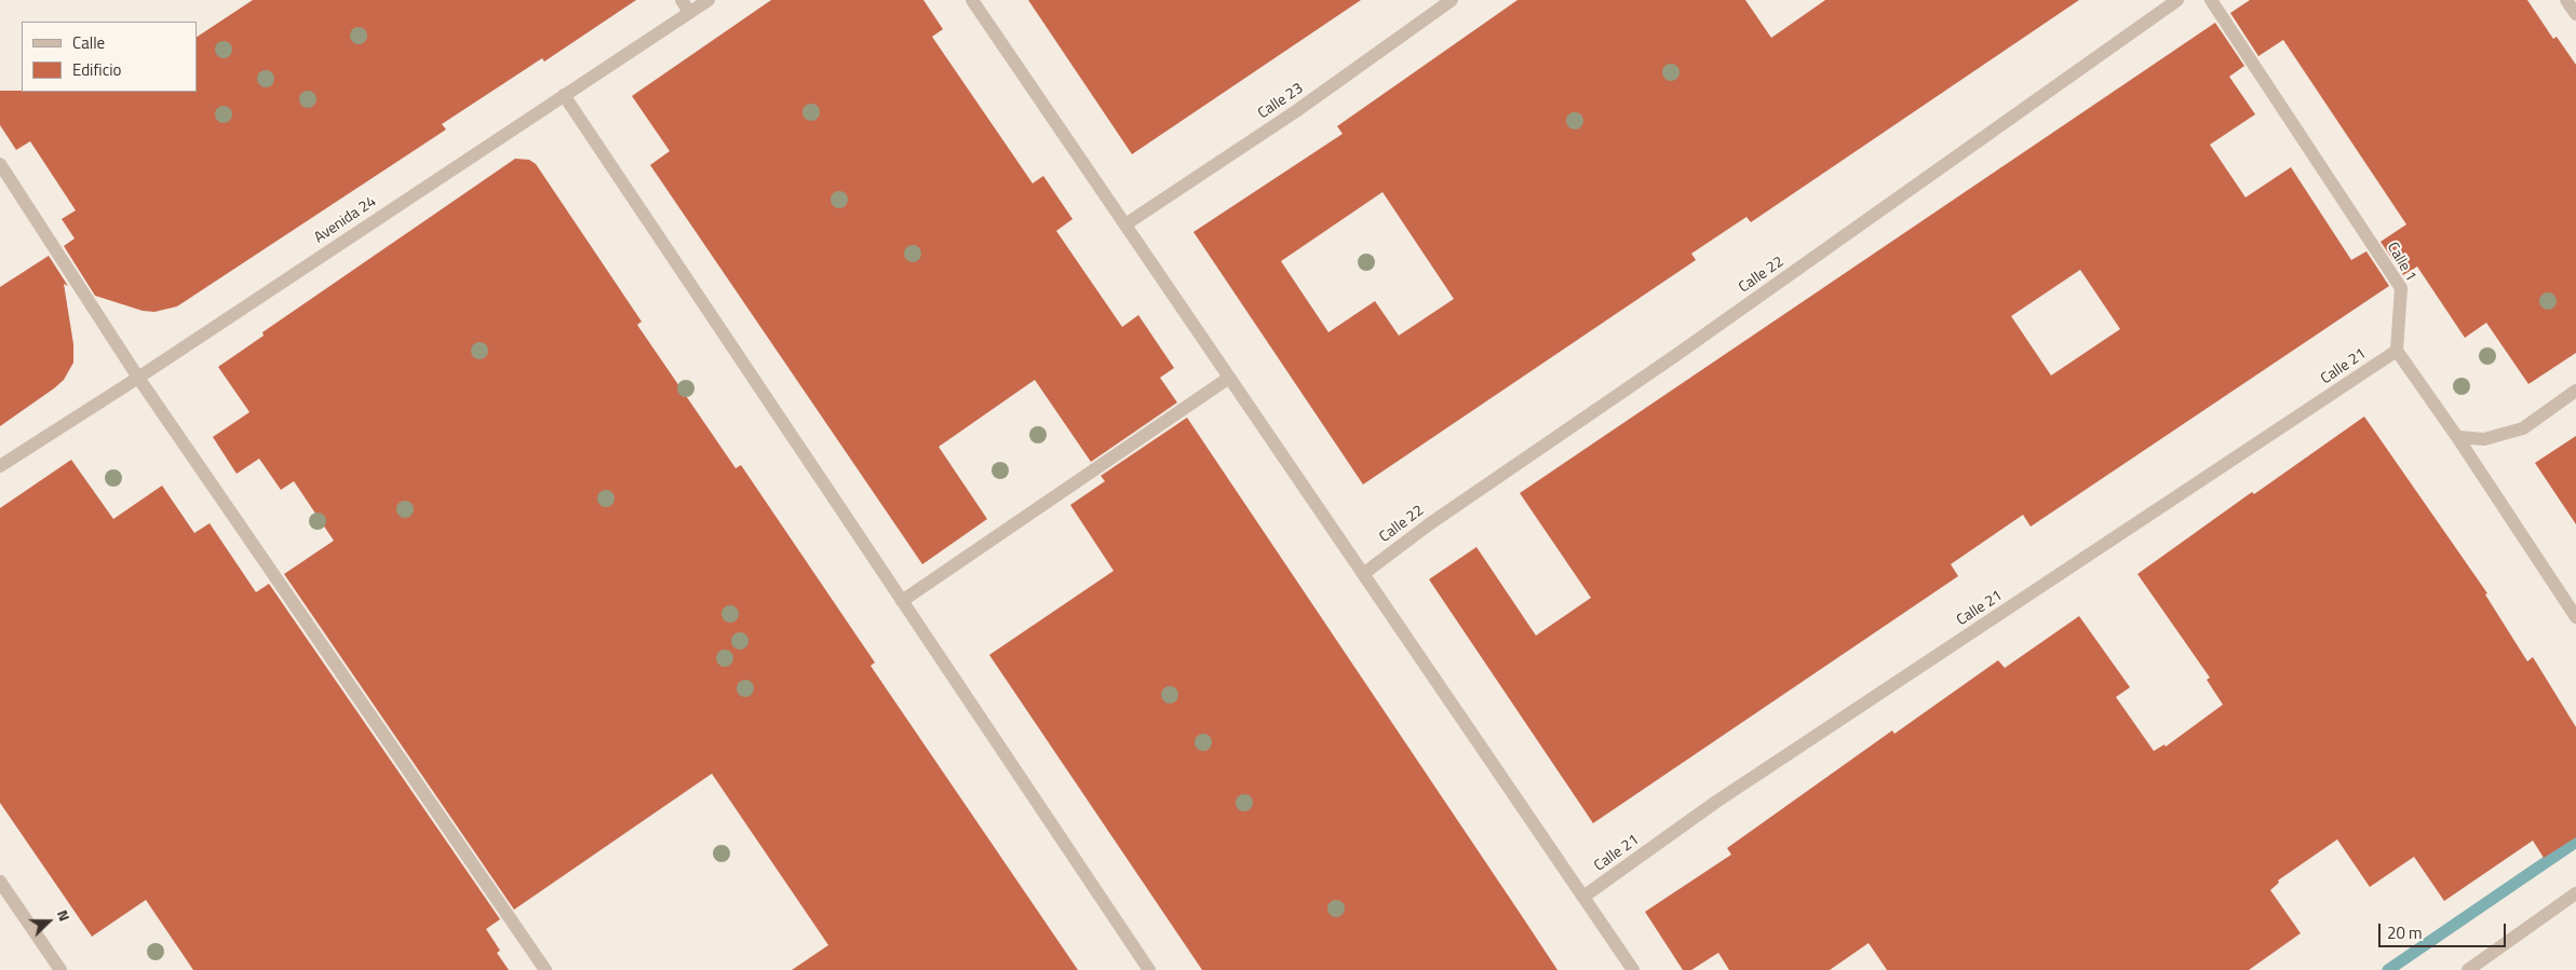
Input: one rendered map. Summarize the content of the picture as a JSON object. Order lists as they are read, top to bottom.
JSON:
{
  "streets": {
    "street": [
      "Calle 23",
      "Avenida 24",
      "Calle 1",
      "Calle 22",
      "Calle 21"
    ]
  },
  "crossings": [
    ["Calle 1", "Calle 21"]
  ],
  "legend": ["Calle", "Edificio"],
  "scale_bar": "20 m",
  "north": "right"
}
